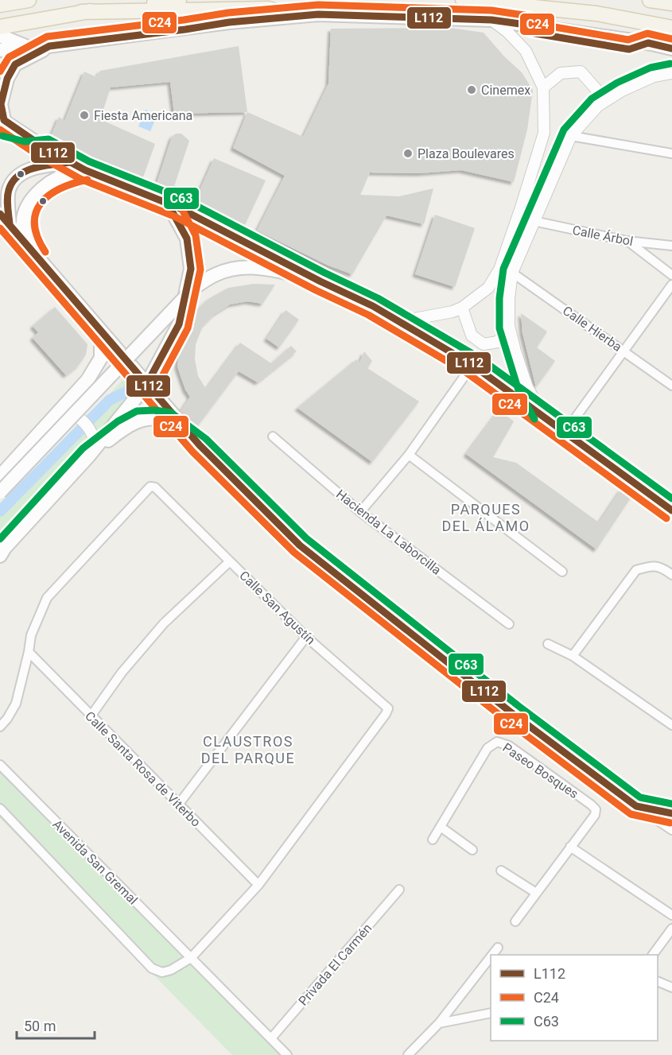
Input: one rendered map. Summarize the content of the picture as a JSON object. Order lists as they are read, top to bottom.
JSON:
{
  "streets": {
    "street": [
      "Calle Árbol",
      "Calle Hierba",
      "Hacienda La Laborcilla",
      "Calle San Agustín",
      "Calle Santa Rosa de Viterbo",
      "Paseo Bosques",
      "Avenida San Gremal",
      "Privada El Carmén"
    ]
  },
  "crossings": [
    ["Calle San Agustín", "Calle Santa Rosa de Viterbo"],
    ["Calle San Agustín", "Avenida San Gremal"],
    ["Avenida San Gremal", "Privada El Carmén"]
  ],
  "districts": ["PARQUES DEL ÁLAMO", "CLAUSTROS DEL PARQUE"],
  "places": ["Cinemex", "Fiesta Americana", "Plaza Boulevares"],
  "lines": ["transit line C24", "transit line L112", "transit line C63"],
  "legend": ["L112", "C24", "C63"],
  "scale_bar": "50 m"
}
